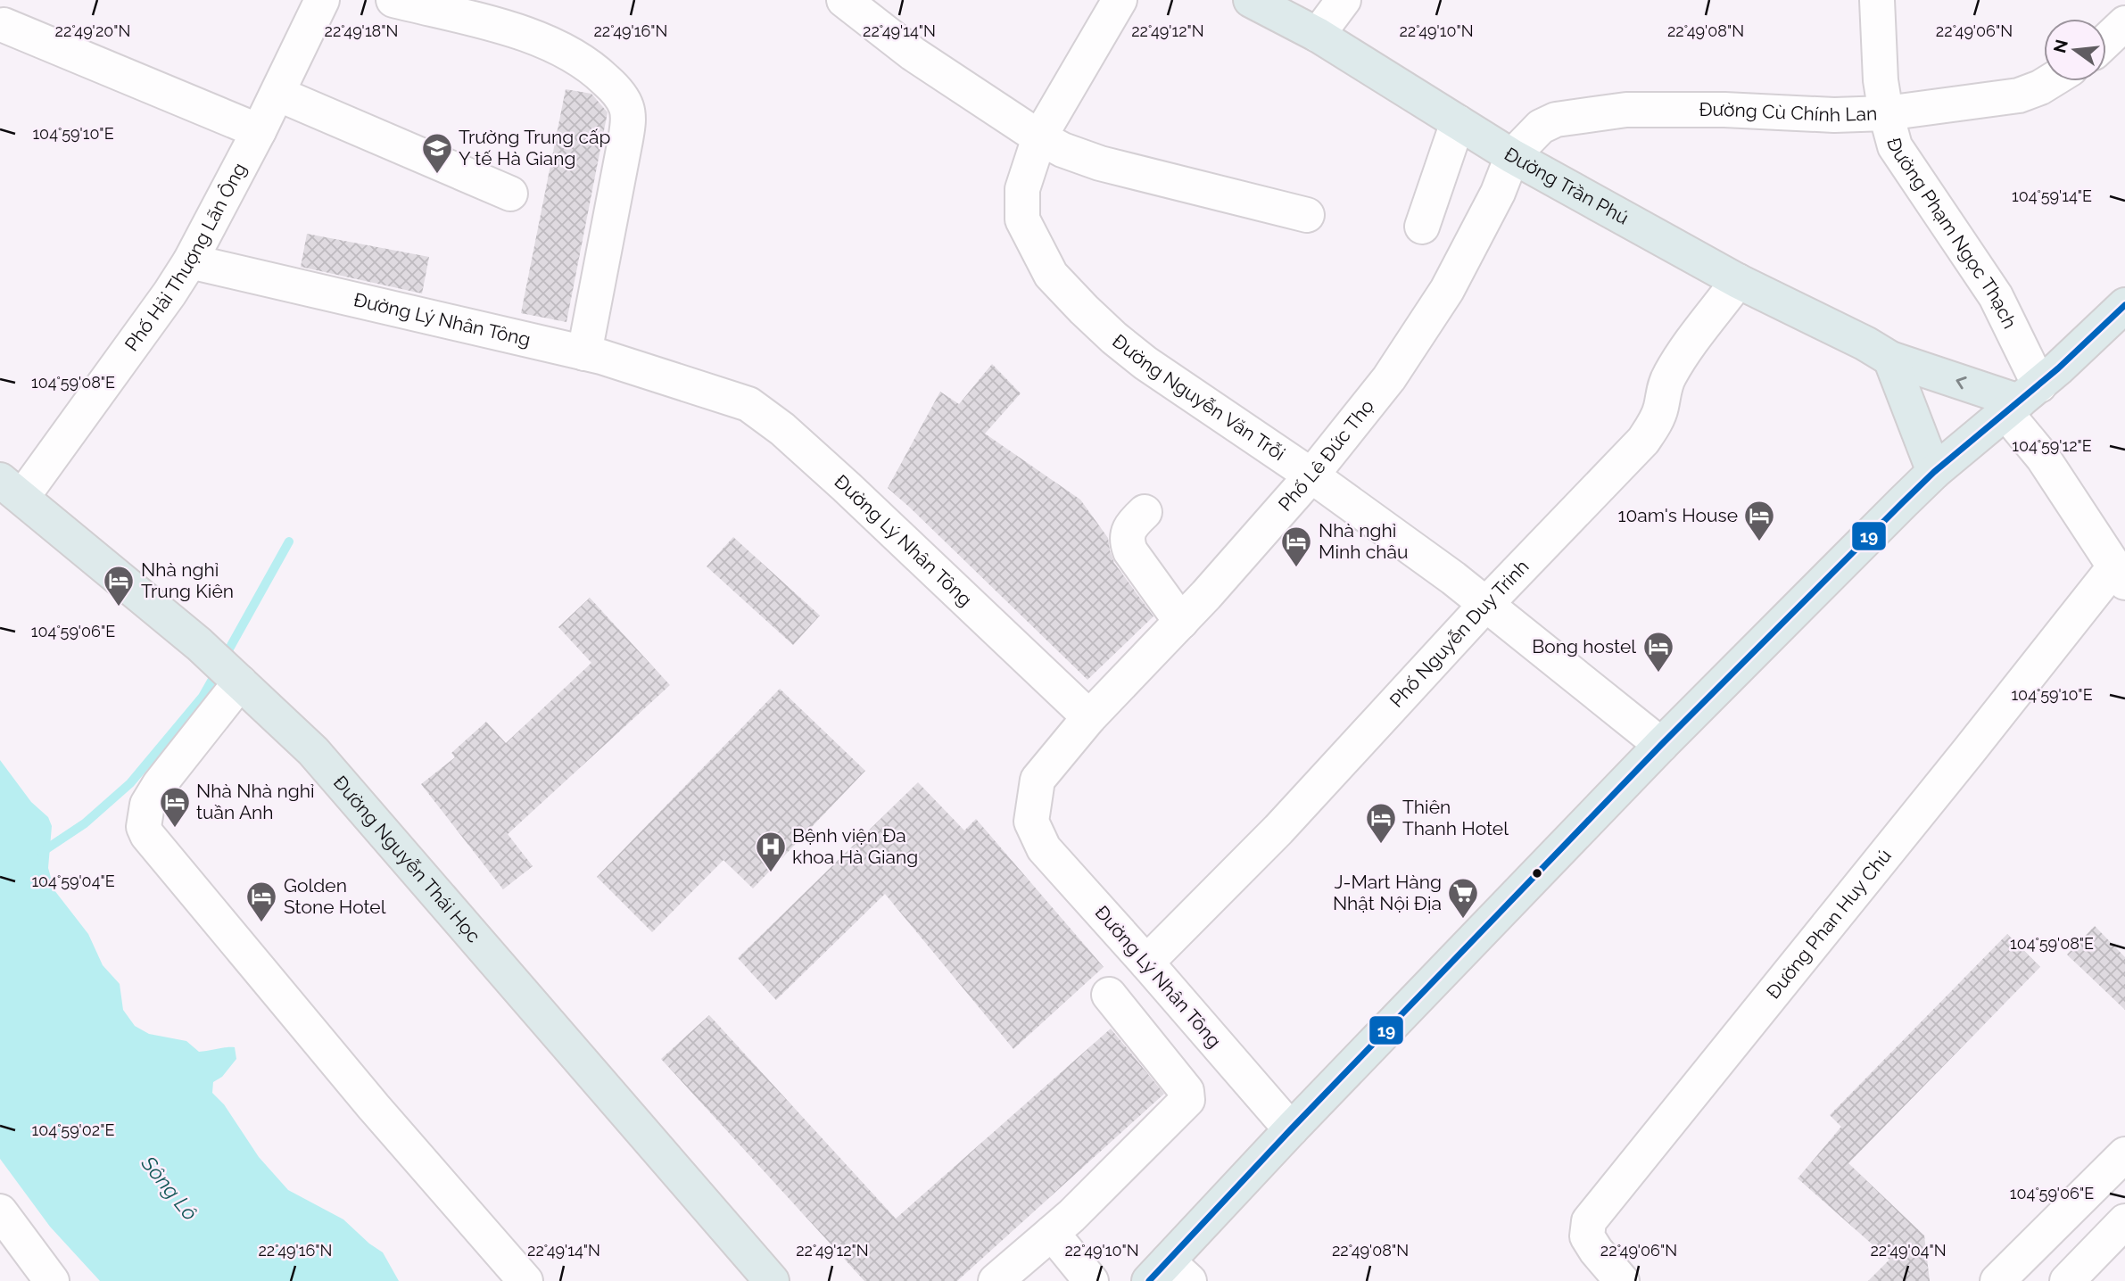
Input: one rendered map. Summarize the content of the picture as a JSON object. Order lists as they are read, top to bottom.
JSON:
{
  "streets": {
    "main road": ["Đường Trần Phú", "Đường Nguyễn Thái Học"],
    "street": [
      "Đường Cù Chính Lan",
      "Đường Phạm Ngọc Thạch",
      "Phố Hải Thượng Lãn Ông",
      "Đường Lý Nhân Tông",
      "Đường Nguyễn Văn Trỗi",
      "Phố Lê Đức Thọ",
      "Phố Nguyễn Duy Trinh",
      "Đường Phan Huy Chú"
    ]
  },
  "crossings": [
    ["Đường Cù Chính Lan", "Đường Trần Phú"],
    ["Đường Cù Chính Lan", "Đường Phạm Ngọc Thạch"],
    ["Đường Cù Chính Lan", "Phố Lê Đức Thọ"],
    ["Đường Trần Phú", "Đường Phạm Ngọc Thạch"],
    ["Đường Trần Phú", "Phố Lê Đức Thọ"],
    ["Đường Trần Phú", "Phố Nguyễn Duy Trinh"],
    ["Đường Phạm Ngọc Thạch", "Đường Phan Huy Chú"],
    ["Phố Hải Thượng Lãn Ông", "Đường Lý Nhân Tông"],
    ["Phố Hải Thượng Lãn Ông", "Đường Nguyễn Thái Học"],
    ["Đường Lý Nhân Tông", "Phố Lê Đức Thọ"],
    ["Đường Lý Nhân Tông", "Phố Nguyễn Duy Trinh"],
    ["Đường Nguyễn Văn Trỗi", "Phố Lê Đức Thọ"],
    ["Đường Nguyễn Văn Trỗi", "Phố Nguyễn Duy Trinh"]
  ],
  "water": ["Sông Lô"],
  "places": {
    "school or university": ["Trường Trung cấp Y tế Hà Giang"],
    "hotel": [
      "10am's House",
      "Nhà nghỉ Minh châu",
      "Nhà nghỉ Trung Kiên",
      "Bong hostel",
      "Nhà Nhà nghỉ tuần Anh",
      "Thiên Thanh Hotel",
      "Golden Stone Hotel"
    ],
    "hospital": ["Bệnh viện Đa khoa Hà Giang"],
    "supermarket": ["J-Mart Hàng Nhật Nội Địa"]
  },
  "lines": ["transit line 19"],
  "north": "left",
  "coordinates": [
    "22°49'20\"N",
    "22°49'18\"N",
    "22°49'16\"N",
    "22°49'14\"N",
    "22°49'12\"N",
    "22°49'10\"N",
    "22°49'08\"N",
    "22°49'06\"N",
    "104°59'10\"E",
    "104°59'14\"E",
    "104°59'08\"E",
    "104°59'12\"E",
    "104°59'06\"E",
    "104°59'04\"E",
    "104°59'02\"E",
    "22°49'04\"N"
  ]
}
